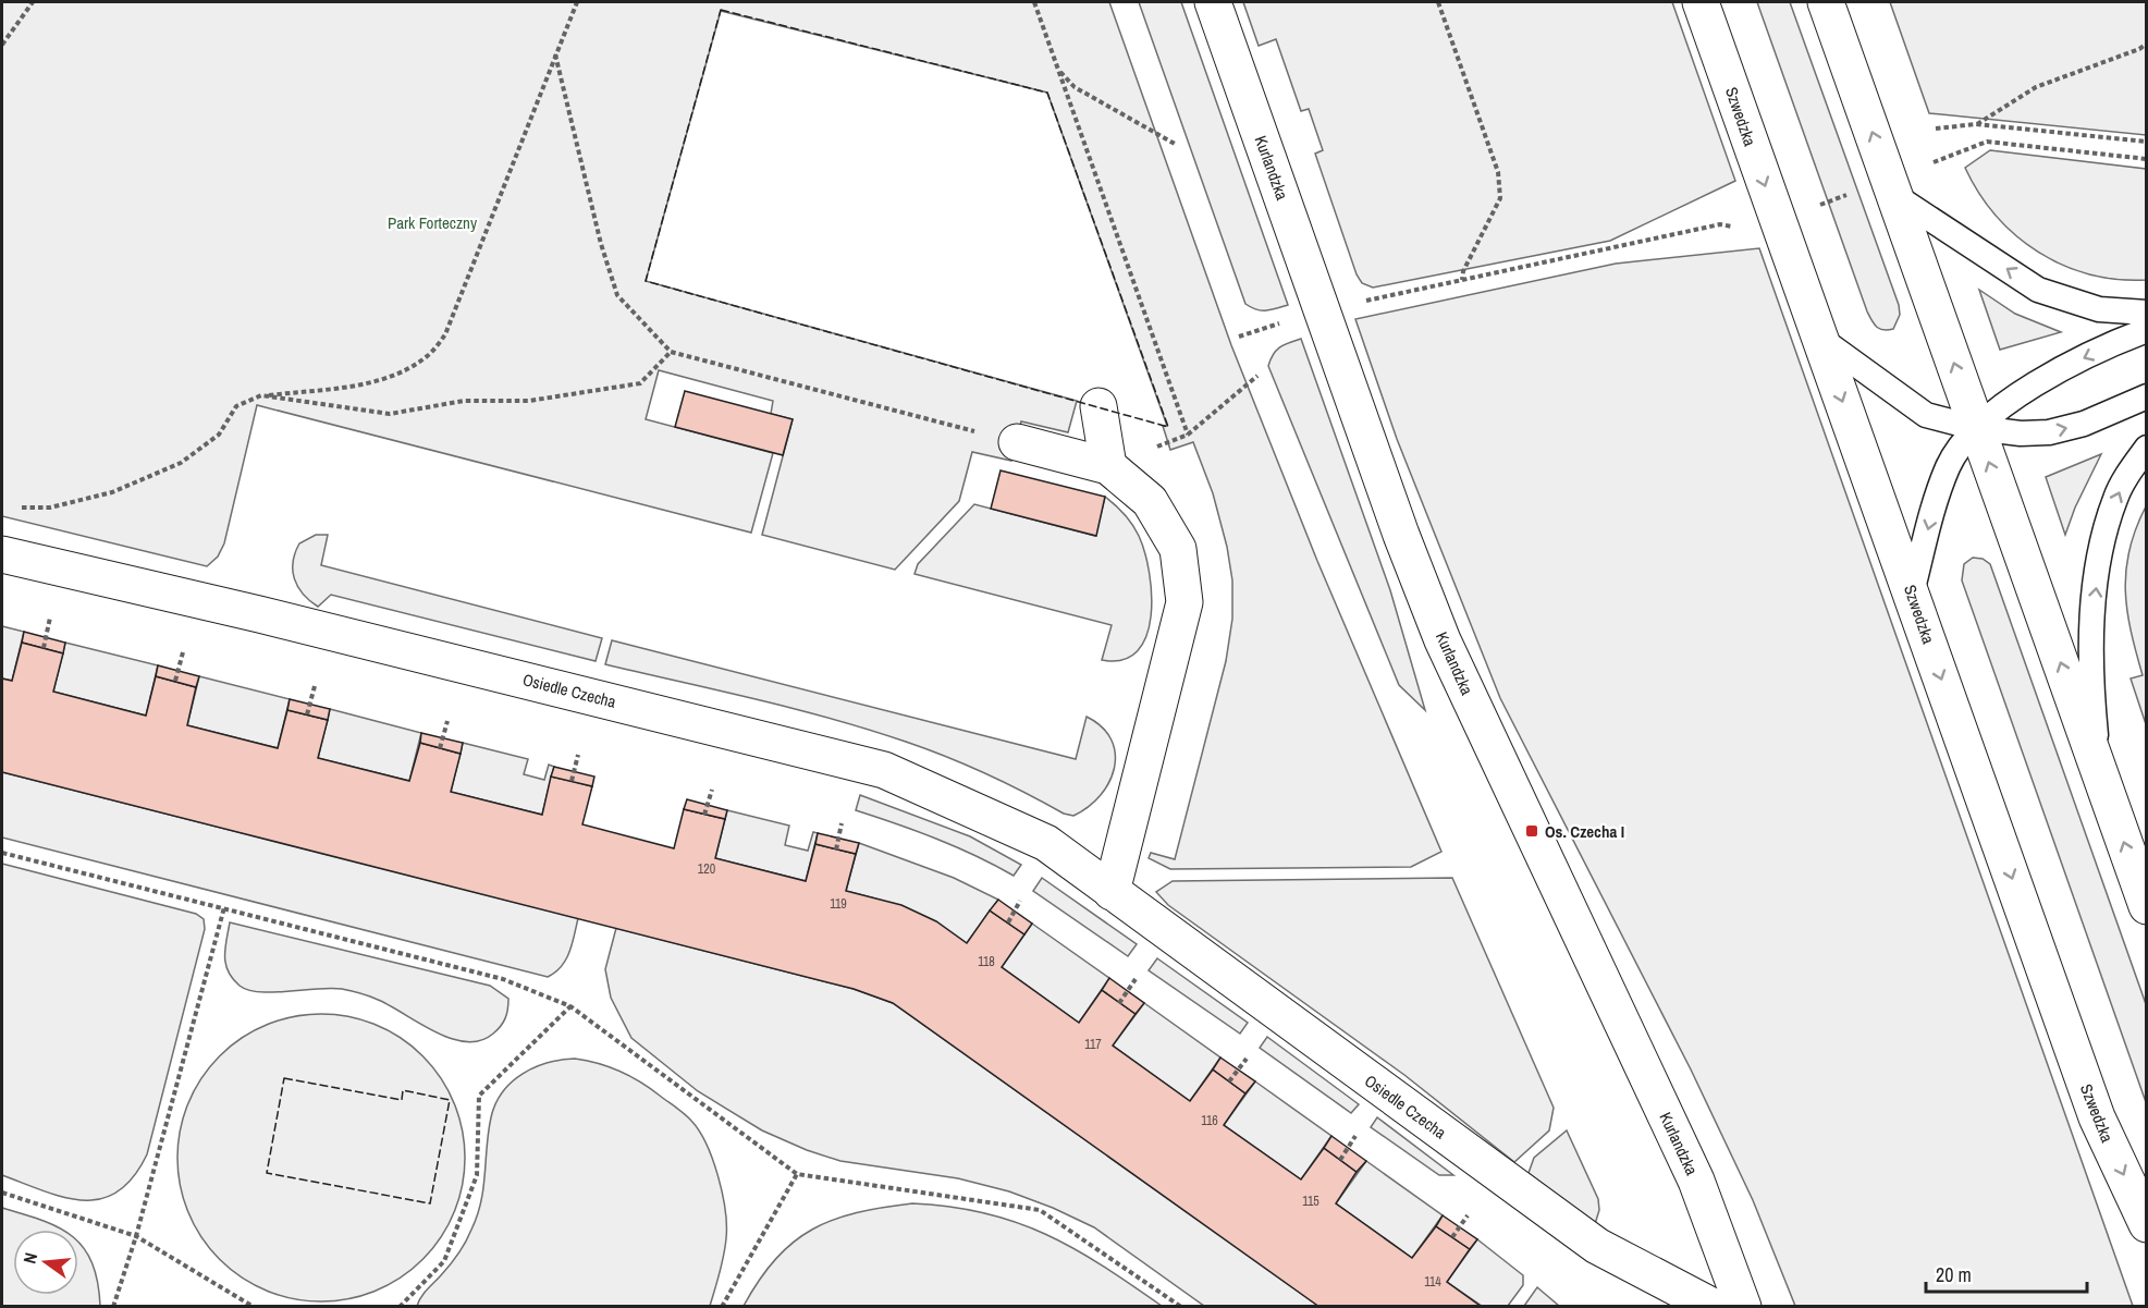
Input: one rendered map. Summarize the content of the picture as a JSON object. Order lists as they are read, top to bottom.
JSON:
{
  "streets": {
    "street": ["Szwedzka", "Kurlandzka", "Osiedle Czecha"]
  },
  "crossings": [
    ["Kurlandzka", "Osiedle Czecha"]
  ],
  "parks": ["Park Forteczny"],
  "places": {
    "transit": ["Os. Czecha I"]
  },
  "house_numbers": [
    "120",
    "119",
    "118",
    "117",
    "116",
    "115",
    "114"
  ],
  "scale_bar": "20 m",
  "north": "left"
}
